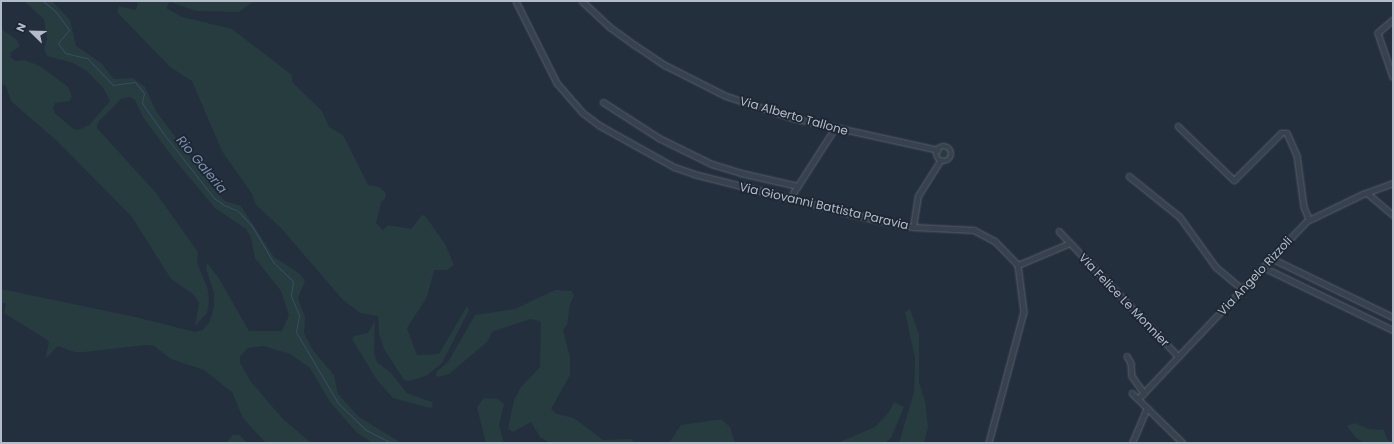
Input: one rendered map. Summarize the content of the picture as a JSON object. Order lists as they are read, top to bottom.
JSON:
{
  "streets": {
    "street": [
      "Via Alberto Tallone",
      "Via Giovanni Battista Paravia",
      "Via Angelo Rizzoli",
      "Via Felice Le Monnier"
    ]
  },
  "crossings": [
    ["Via Giovanni Battista Paravia", "Via Felice Le Monnier"],
    ["Via Angelo Rizzoli", "Via Felice Le Monnier"]
  ],
  "water": ["Rio Galeria"],
  "north": "top left"
}
